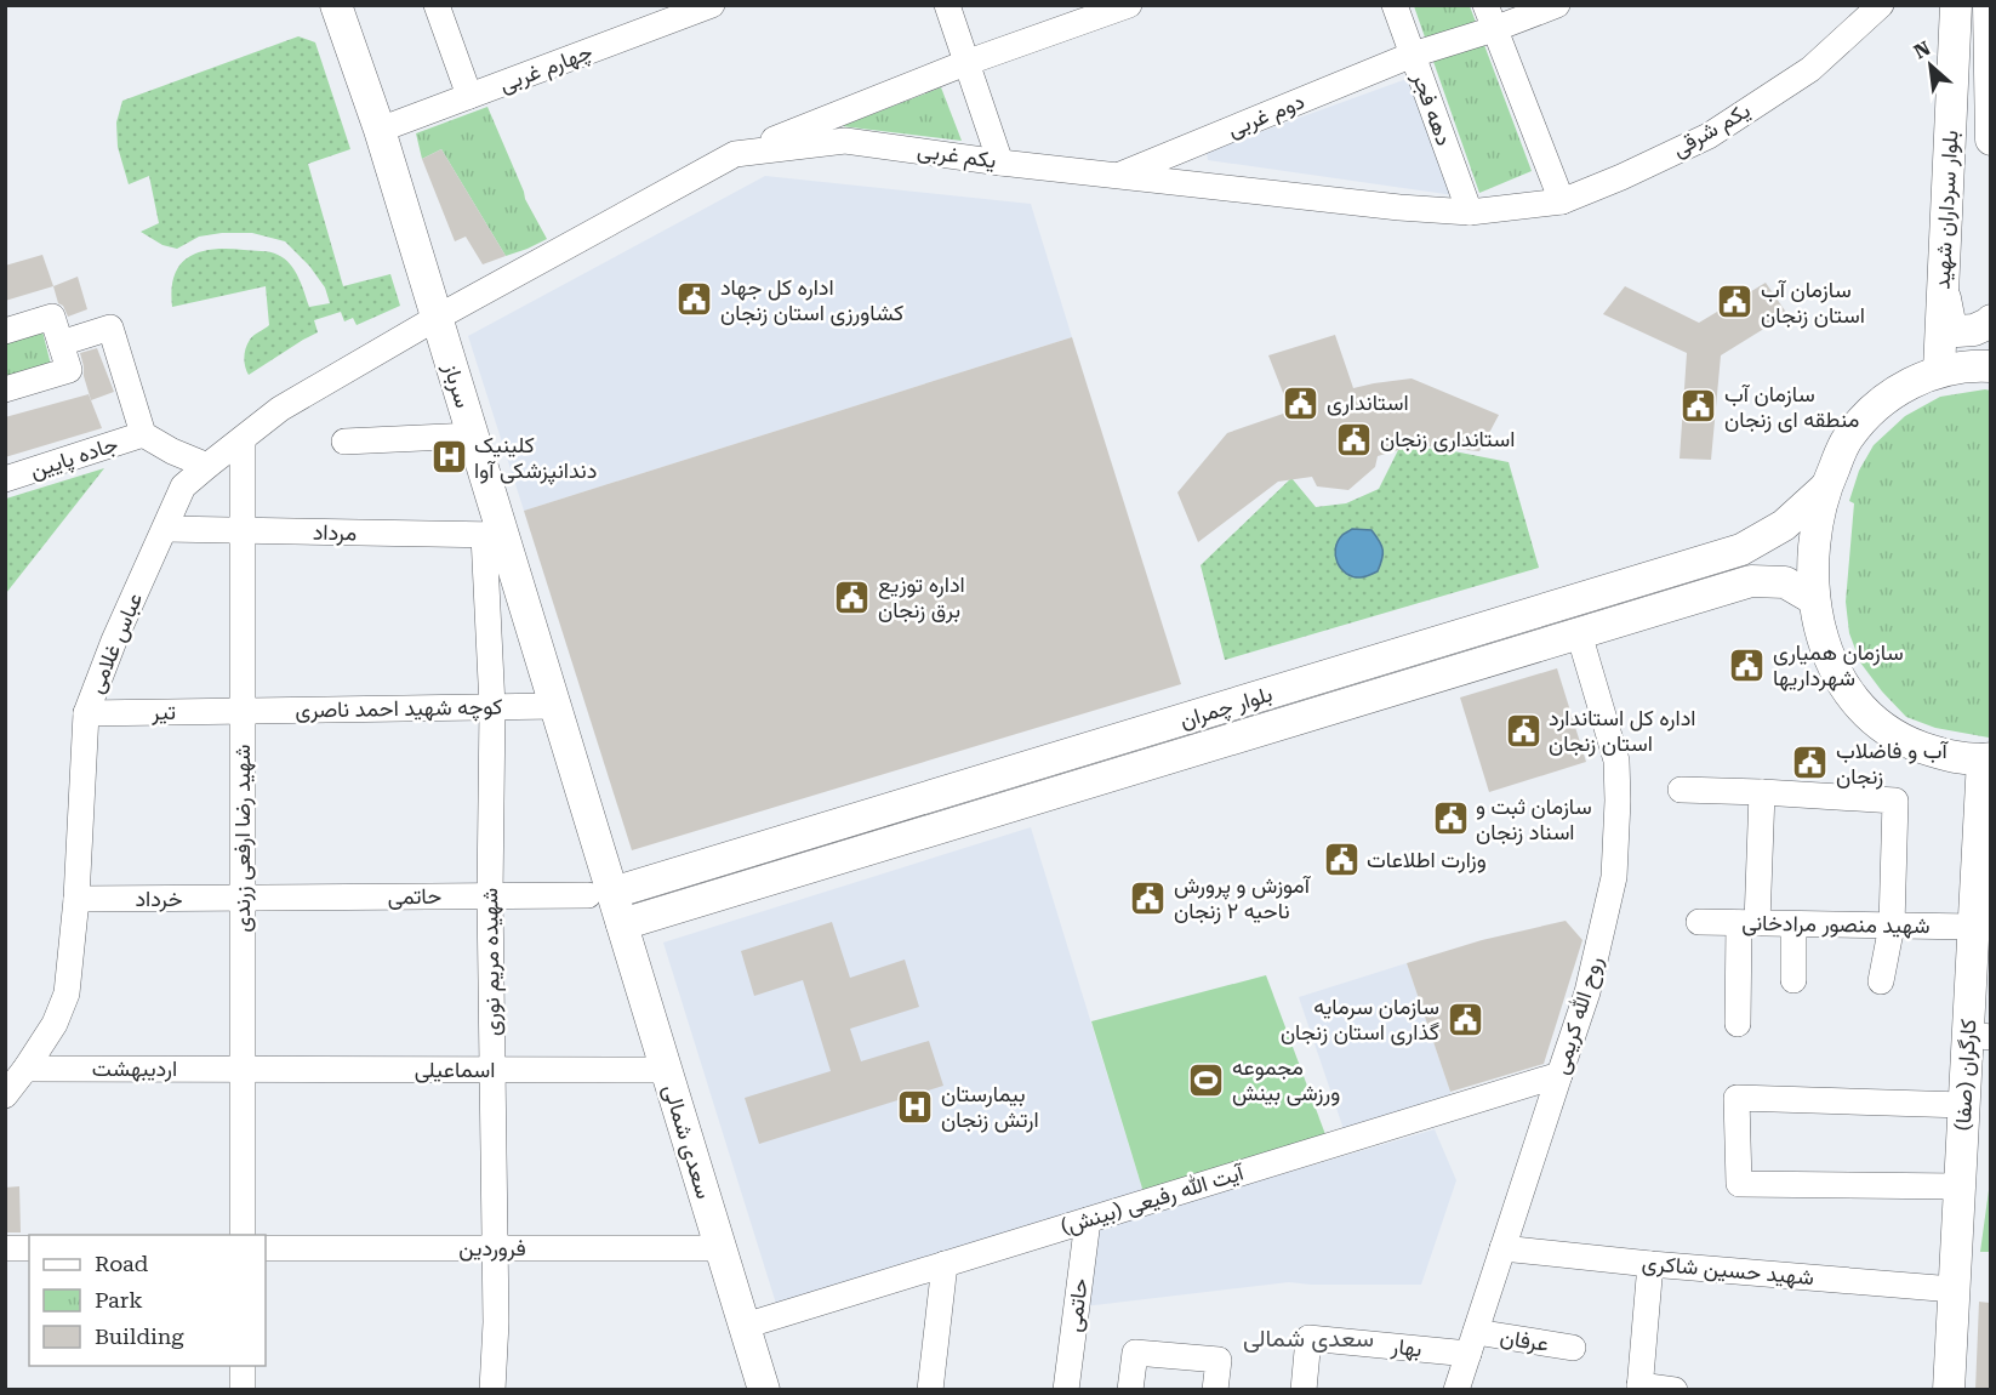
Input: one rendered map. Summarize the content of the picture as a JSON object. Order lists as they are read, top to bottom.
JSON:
{
  "streets": {
    "main road": [
      "بلوار سرداران شهید",
      "سرباز",
      "بلوار چمران",
      "کارگران (صفا)",
      "سعدی شمالی"
    ],
    "street": [
      "چهارم غربی",
      "دهه فجر",
      "دوم غربی",
      "یکم شرقی",
      "یکم غربی",
      "جاده پایین",
      "مرداد",
      "عباس غلامی",
      "کوچه شهید احمد ناصری",
      "تیر",
      "شهید رضا ارفعی زرندی",
      "حاتمی",
      "خرداد",
      "شهید منصور مرادخانی",
      "شهیده مریم نوری",
      "روح الله کریمی",
      "اردیبهشت",
      "اسماعیلی",
      "آیت الله رفیعی (بینش)",
      "فروردین",
      "شهید حسین شاکری",
      "عرفان",
      "بهار"
    ]
  },
  "crossings": [
    ["چهارم غربی", "سرباز"],
    ["دهه فجر", "دوم غربی"],
    ["دهه فجر", "یکم غربی"],
    ["دوم غربی", "یکم غربی"],
    ["یکم شرقی", "یکم غربی"],
    ["یکم غربی", "سرباز"],
    ["یکم غربی", "عباس غلامی"],
    ["سرباز", "مرداد"],
    ["سرباز", "عباس غلامی"],
    ["سرباز", "بلوار چمران"],
    ["سرباز", "کوچه شهید احمد ناصری"],
    ["سرباز", "حاتمی"],
    ["سرباز", "شهیده مریم نوری"],
    ["سرباز", "سعدی شمالی"],
    ["مرداد", "عباس غلامی"],
    ["مرداد", "شهید رضا ارفعی زرندی"],
    ["مرداد", "شهیده مریم نوری"],
    ["عباس غلامی", "تیر"],
    ["عباس غلامی", "شهید رضا ارفعی زرندی"],
    ["عباس غلامی", "خرداد"],
    ["عباس غلامی", "اردیبهشت"],
    ["بلوار چمران", "حاتمی"],
    ["بلوار چمران", "روح الله کریمی"],
    ["بلوار چمران", "سعدی شمالی"],
    ["کوچه شهید احمد ناصری", "تیر"],
    ["کوچه شهید احمد ناصری", "شهید رضا ارفعی زرندی"],
    ["کوچه شهید احمد ناصری", "شهیده مریم نوری"],
    ["تیر", "شهید رضا ارفعی زرندی"],
    ["شهید رضا ارفعی زرندی", "حاتمی"],
    ["شهید رضا ارفعی زرندی", "خرداد"],
    ["شهید رضا ارفعی زرندی", "اردیبهشت"],
    ["شهید رضا ارفعی زرندی", "اسماعیلی"],
    ["حاتمی", "خرداد"],
    ["حاتمی", "شهیده مریم نوری"],
    ["حاتمی", "سعدی شمالی"],
    ["حاتمی", "آیت الله رفیعی (بینش)"],
    ["شهید منصور مرادخانی", "کارگران (صفا)"],
    ["شهیده مریم نوری", "اسماعیلی"],
    ["شهیده مریم نوری", "فروردین"],
    ["روح الله کریمی", "آیت الله رفیعی (بینش)"],
    ["روح الله کریمی", "شهید حسین شاکری"],
    ["روح الله کریمی", "عرفان"],
    ["روح الله کریمی", "بهار"],
    ["اردیبهشت", "اسماعیلی"],
    ["اسماعیلی", "سعدی شمالی"],
    ["کارگران (صفا)", "شهید حسین شاکری"],
    ["سعدی شمالی", "آیت الله رفیعی (بینش)"],
    ["سعدی شمالی", "فروردین"],
    ["عرفان", "بهار"]
  ],
  "districts": ["سعدی شمالی"],
  "places": {
    "public building": [
      "اداره کل جهاد کشاورزی استان زنجان",
      "سازمان آب استان زنجان",
      "استانداری",
      "سازمان آب منطقه ای زنجان",
      "استانداری زنجان",
      "اداره توزیع برق زنجان",
      "سازمان همیاری شهرداریها",
      "اداره کل استاندارد استان زنجان",
      "آب و فاضلاب زنجان",
      "سازمان ثبت و اسناد زنجان",
      "وزارت اطلاعات",
      "آموزش و پرورش ناحیه ۲ زنجان",
      "سازمان سرمایه گذاری استان زنجان"
    ],
    "hospital": ["کلینیک دندانپزشکی آوا", "بیمارستان ارتش زنجان"],
    "sports": ["مجموعه ورزشی بینش"]
  },
  "legend": ["Road", "Park", "Building"],
  "north": "top left"
}
